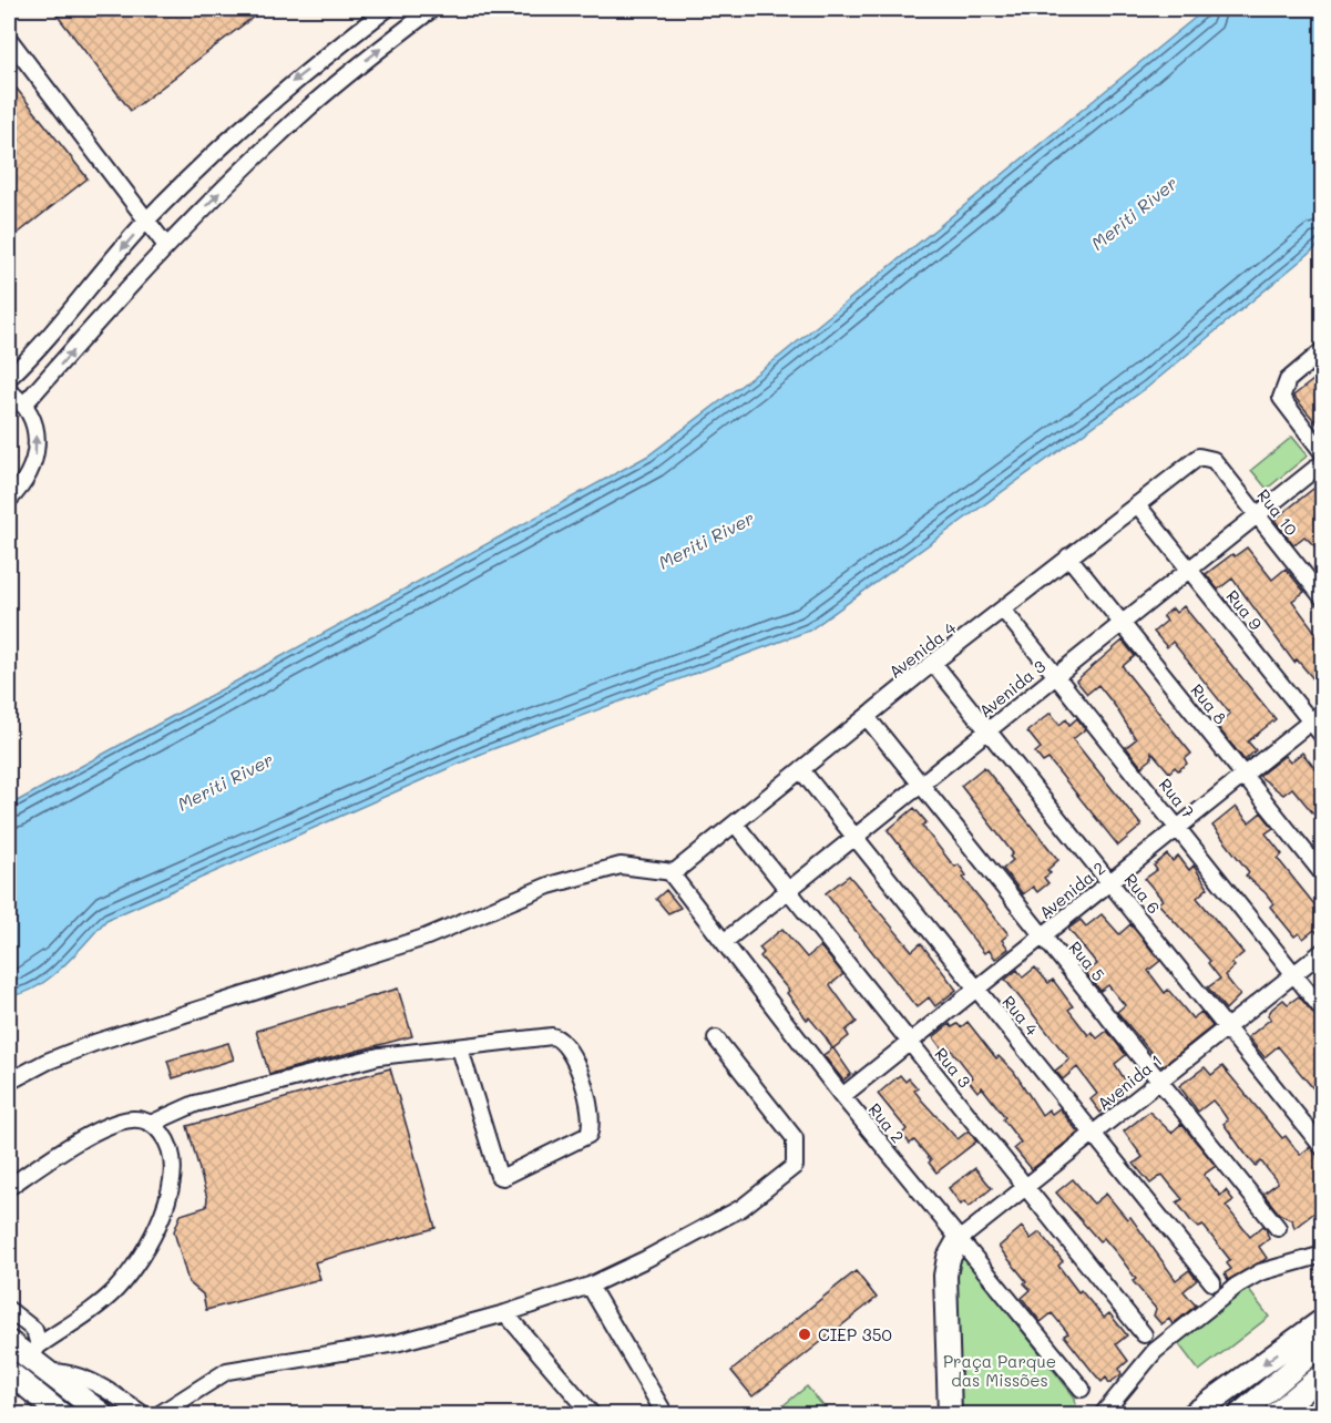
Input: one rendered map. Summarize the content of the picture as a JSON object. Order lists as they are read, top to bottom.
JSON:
{
  "streets": {
    "street": [
      "Rua 10",
      "Rua 9",
      "Avenida 4",
      "Avenida 3",
      "Rua 8",
      "Rua 7",
      "Avenida 2",
      "Rua 6",
      "Rua 5",
      "Rua 4",
      "Rua 3",
      "Avenida 1",
      "Rua 2"
    ]
  },
  "crossings": [
    ["Rua 10", "Avenida 4"],
    ["Rua 10", "Avenida 3"],
    ["Rua 9", "Avenida 4"],
    ["Rua 9", "Avenida 3"],
    ["Rua 9", "Avenida 2"],
    ["Avenida 4", "Rua 8"],
    ["Avenida 4", "Rua 7"],
    ["Avenida 4", "Rua 6"],
    ["Avenida 4", "Rua 5"],
    ["Avenida 4", "Rua 4"],
    ["Avenida 4", "Rua 3"],
    ["Avenida 4", "Rua 2"],
    ["Avenida 3", "Rua 8"],
    ["Avenida 3", "Rua 7"],
    ["Avenida 3", "Rua 6"],
    ["Avenida 3", "Rua 5"],
    ["Avenida 3", "Rua 4"],
    ["Avenida 3", "Rua 3"],
    ["Avenida 3", "Rua 2"],
    ["Rua 8", "Avenida 2"],
    ["Rua 7", "Avenida 2"],
    ["Rua 7", "Avenida 1"],
    ["Avenida 2", "Rua 6"],
    ["Avenida 2", "Rua 5"],
    ["Avenida 2", "Rua 4"],
    ["Avenida 2", "Rua 3"],
    ["Avenida 2", "Rua 2"],
    ["Rua 6", "Avenida 1"],
    ["Rua 5", "Avenida 1"],
    ["Rua 4", "Avenida 1"],
    ["Rua 3", "Avenida 1"],
    ["Avenida 1", "Rua 2"]
  ],
  "water": ["Meriti River"],
  "parks": ["Praça Parque das Missões"],
  "places": ["CIEP 350"]
}
